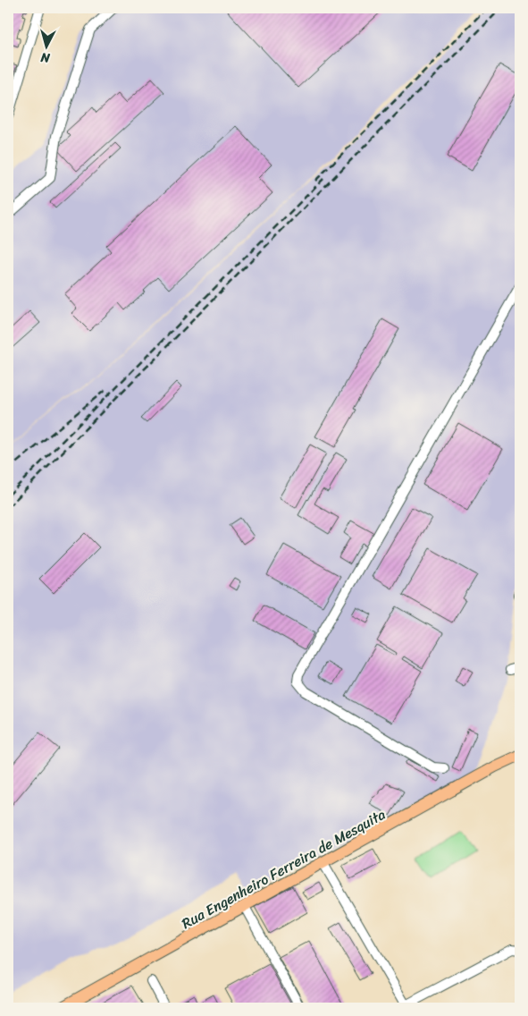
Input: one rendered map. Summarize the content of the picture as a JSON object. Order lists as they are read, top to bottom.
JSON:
{
  "streets": {
    "main road": ["Rua Engenheiro Ferreira de Mesquita"]
  },
  "north": "bottom"
}
